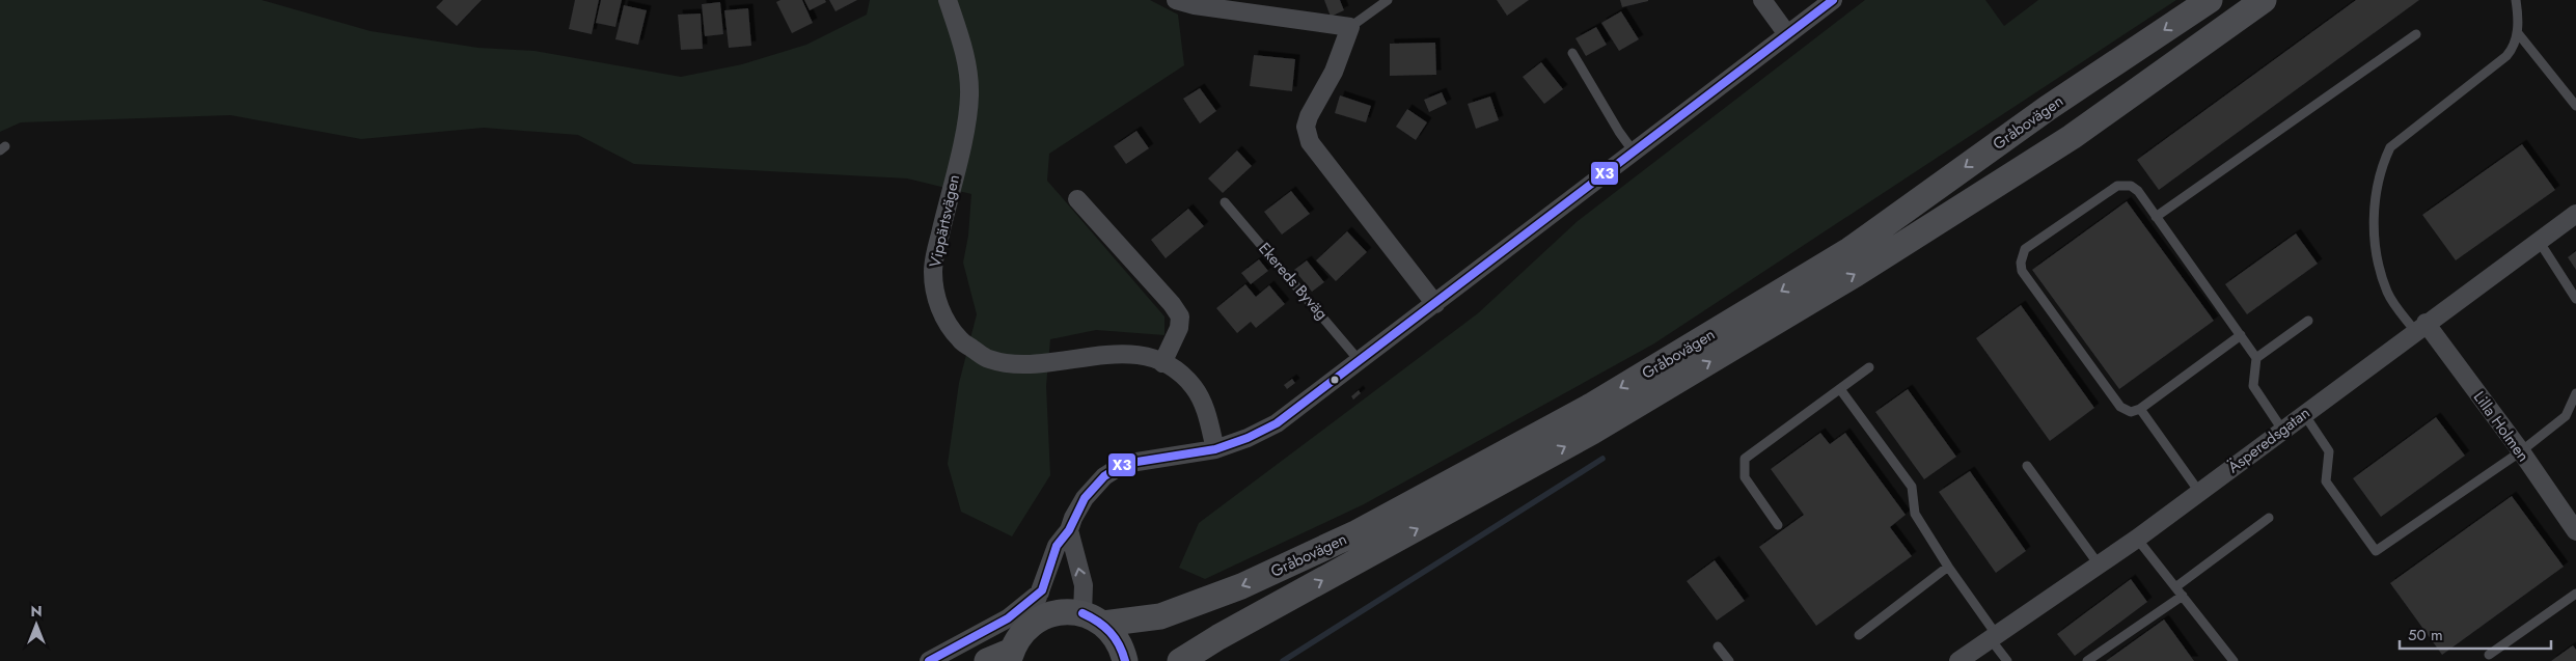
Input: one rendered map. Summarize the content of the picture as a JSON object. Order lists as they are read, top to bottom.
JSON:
{
  "streets": {
    "main road": ["Gråbovägen"],
    "street": ["Vippärtsvägen", "Lilla Holmen", "Äsperedsgatan"],
    "lane": ["Ekereds Byväg"]
  },
  "crossings": [
    ["Lilla Holmen", "Äsperedsgatan"]
  ],
  "lines": ["transit line X3"],
  "scale_bar": "50 m",
  "north": "top"
}
